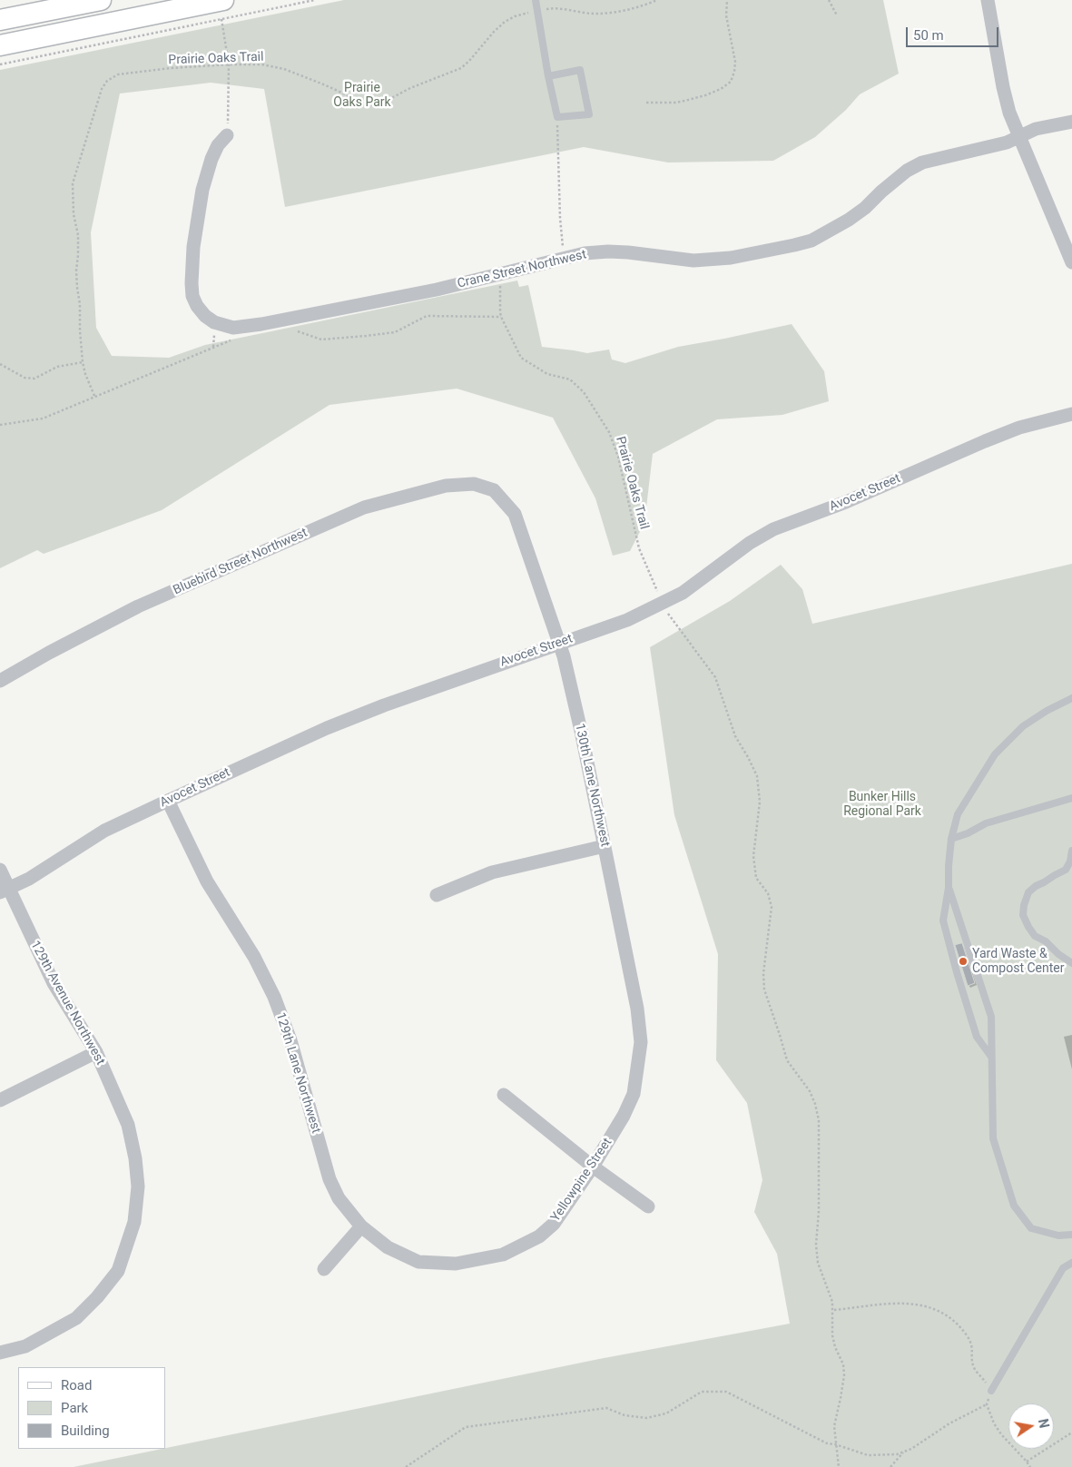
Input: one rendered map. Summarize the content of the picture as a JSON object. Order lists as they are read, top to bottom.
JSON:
{
  "streets": {
    "street": [
      "Crane Street Northwest",
      "Avocet Street",
      "Bluebird Street Northwest",
      "130th Lane Northwest",
      "129th Avenue Northwest",
      "129th Lane Northwest",
      "Yellowpine Street"
    ],
    "path": ["Prairie Oaks Trail"]
  },
  "crossings": [
    ["Prairie Oaks Trail", "Crane Street Northwest"],
    ["Avocet Street", "130th Lane Northwest"],
    ["Avocet Street", "129th Avenue Northwest"],
    ["Avocet Street", "129th Lane Northwest"],
    ["Bluebird Street Northwest", "130th Lane Northwest"],
    ["130th Lane Northwest", "Yellowpine Street"],
    ["129th Lane Northwest", "Yellowpine Street"]
  ],
  "parks": ["Prairie Oaks Park", "Bunker Hills Regional Park"],
  "places": ["Yard Waste & Compost Center"],
  "legend": ["Road", "Park", "Building"],
  "scale_bar": "50 m",
  "north": "right"
}
